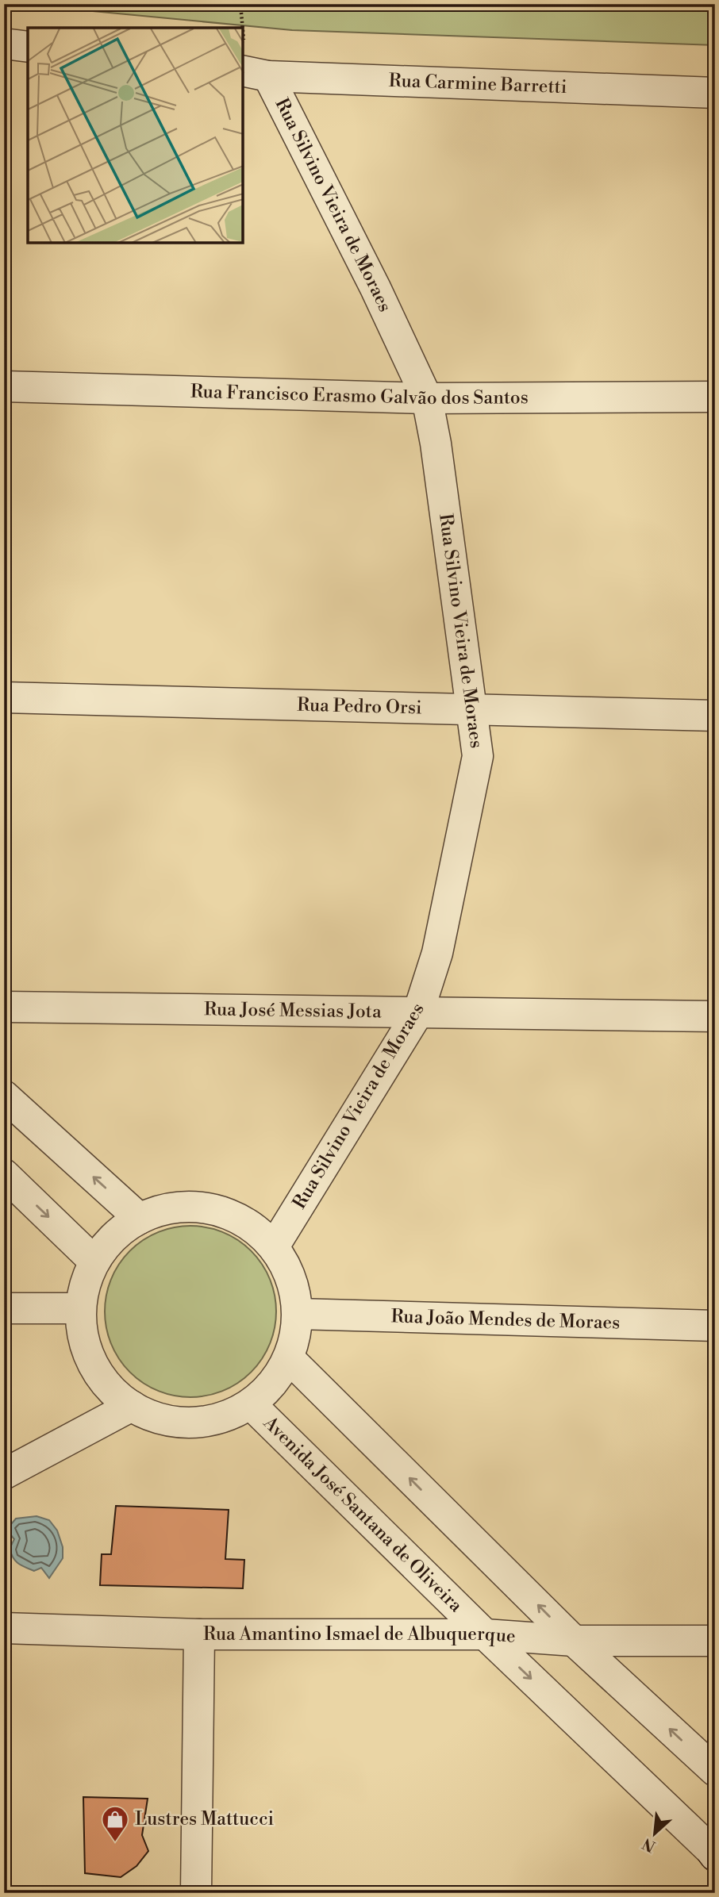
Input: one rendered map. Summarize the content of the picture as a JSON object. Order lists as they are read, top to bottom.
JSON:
{
  "streets": {
    "street": [
      "Rua Carmine Barretti",
      "Rua Silvino Vieira de Moraes",
      "Rua Francisco Erasmo Galvão dos Santos",
      "Rua Pedro Orsi",
      "Rua José Messias Jota",
      "Rua João Mendes de Moraes",
      "Avenida José Santana de Oliveira",
      "Rua Amantino Ismael de Albuquerque"
    ]
  },
  "crossings": [
    ["Rua Carmine Barretti", "Rua Silvino Vieira de Moraes"],
    ["Rua Silvino Vieira de Moraes", "Rua Francisco Erasmo Galvão dos Santos"],
    ["Rua Silvino Vieira de Moraes", "Rua Pedro Orsi"],
    ["Rua Silvino Vieira de Moraes", "Rua José Messias Jota"],
    ["Avenida José Santana de Oliveira", "Rua Amantino Ismael de Albuquerque"]
  ],
  "places": {
    "shop": ["Lustres Mattucci"]
  },
  "north": "bottom left"
}
